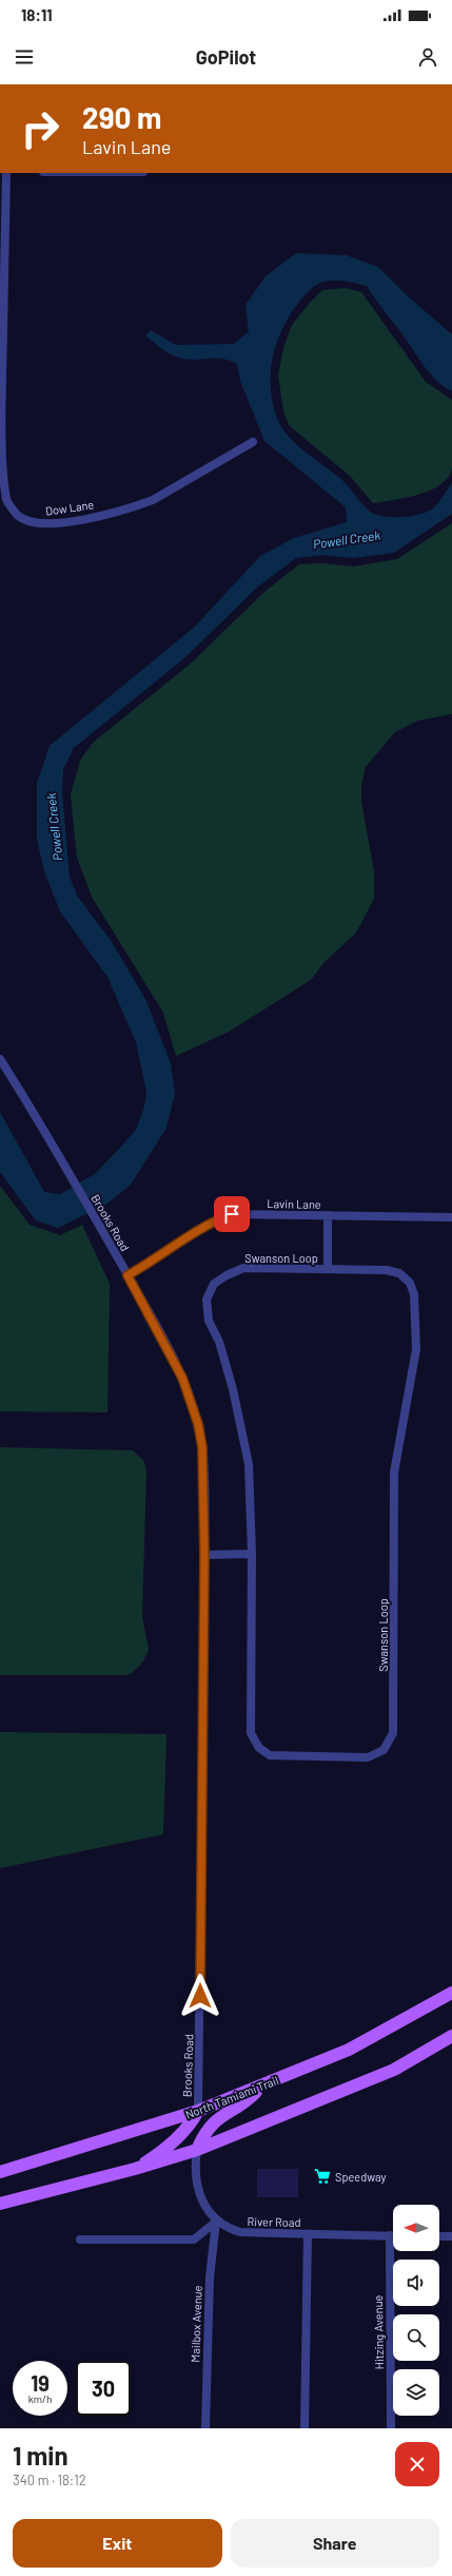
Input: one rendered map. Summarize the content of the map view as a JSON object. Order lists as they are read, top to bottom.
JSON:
{
  "streets": {
    "main road": ["North Tamiami Trail"],
    "street": [
      "Dow Lane",
      "Lavin Lane",
      "Brooks Road",
      "Swanson Loop",
      "River Road",
      "Mailbox Avenue",
      "Hitzing Avenue"
    ]
  },
  "crossings": [
    ["Lavin Lane", "Brooks Road"],
    ["Lavin Lane", "Swanson Loop"],
    ["Brooks Road", "North Tamiami Trail"],
    ["River Road", "Mailbox Avenue"],
    ["River Road", "Hitzing Avenue"]
  ],
  "water": ["Powell Creek"],
  "places": {
    "supermarket": ["Speedway"]
  },
  "north": "left",
  "page": {
    "status": "18:11",
    "header": "GoPilot",
    "turn": ["290 m", "Lavin Lane"],
    "speed": "19 km/h",
    "limit": "30",
    "heading": ["1 min", "340 m · 18:12"],
    "buttons": ["Exit", "Share"]
  }
}
